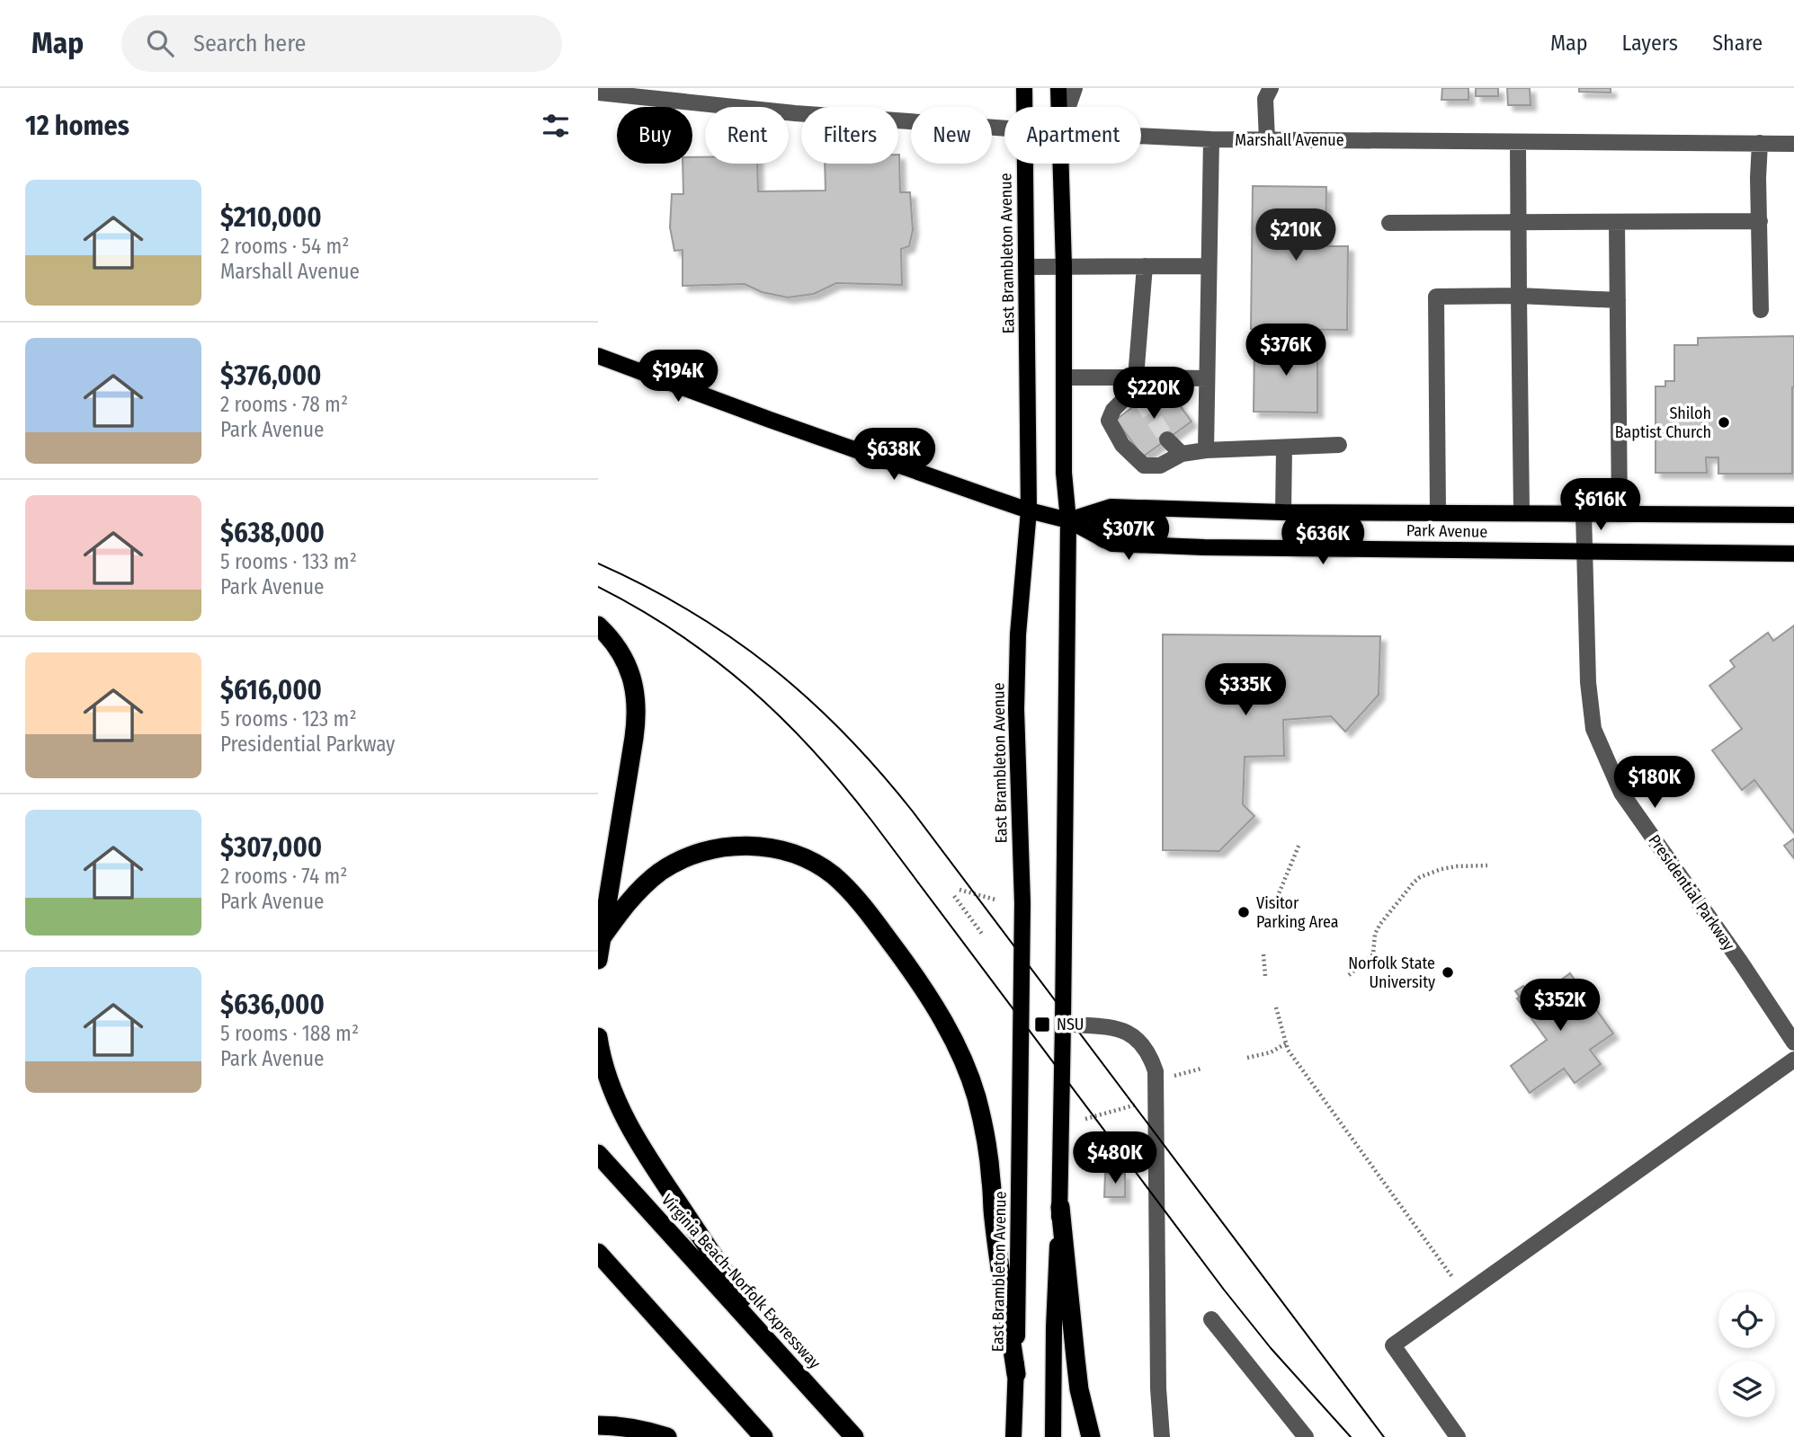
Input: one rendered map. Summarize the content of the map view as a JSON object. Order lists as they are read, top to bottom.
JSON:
{
  "streets": {
    "highway": ["Virginia Beach-Norfolk Expressway"],
    "main road": ["East Brambleton Avenue", "Park Avenue"],
    "street": ["Marshall Avenue", "Presidential Parkway"]
  },
  "crossings": [
    ["East Brambleton Avenue", "Park Avenue"],
    ["Park Avenue", "Presidential Parkway"]
  ],
  "places": {
    "other": ["Shiloh Baptist Church", "Visitor Parking Area", "Norfolk State University"],
    "transit": ["NSU"]
  },
  "page": {
    "header": "Map",
    "search": "Search here",
    "nav": ["Map", "Layers", "Share"],
    "heading": "12 homes",
    "chip": [
      "Buy",
      "Rent",
      "Filters",
      "New",
      "Apartment"
    ],
    "list": [
      {
        "name": "$210,000",
        "note": "2 rooms · 54 m² · Marshall Avenue"
      },
      {
        "name": "$376,000",
        "note": "2 rooms · 78 m² · Park Avenue"
      },
      {
        "name": "$638,000",
        "note": "5 rooms · 133 m² · Park Avenue"
      },
      {
        "name": "$616,000",
        "note": "5 rooms · 123 m² · Presidential Parkway"
      },
      {
        "name": "$307,000",
        "note": "2 rooms · 74 m² · Park Avenue"
      },
      {
        "name": "$636,000",
        "note": "5 rooms · 188 m² · Park Avenue"
      }
    ],
    "price": [
      "$210K",
      "$376K",
      "$194K",
      "$220K",
      "$638K",
      "$616K",
      "$307K",
      "$636K",
      "$335K",
      "$180K",
      "$352K",
      "$480K"
    ]
  }
}
